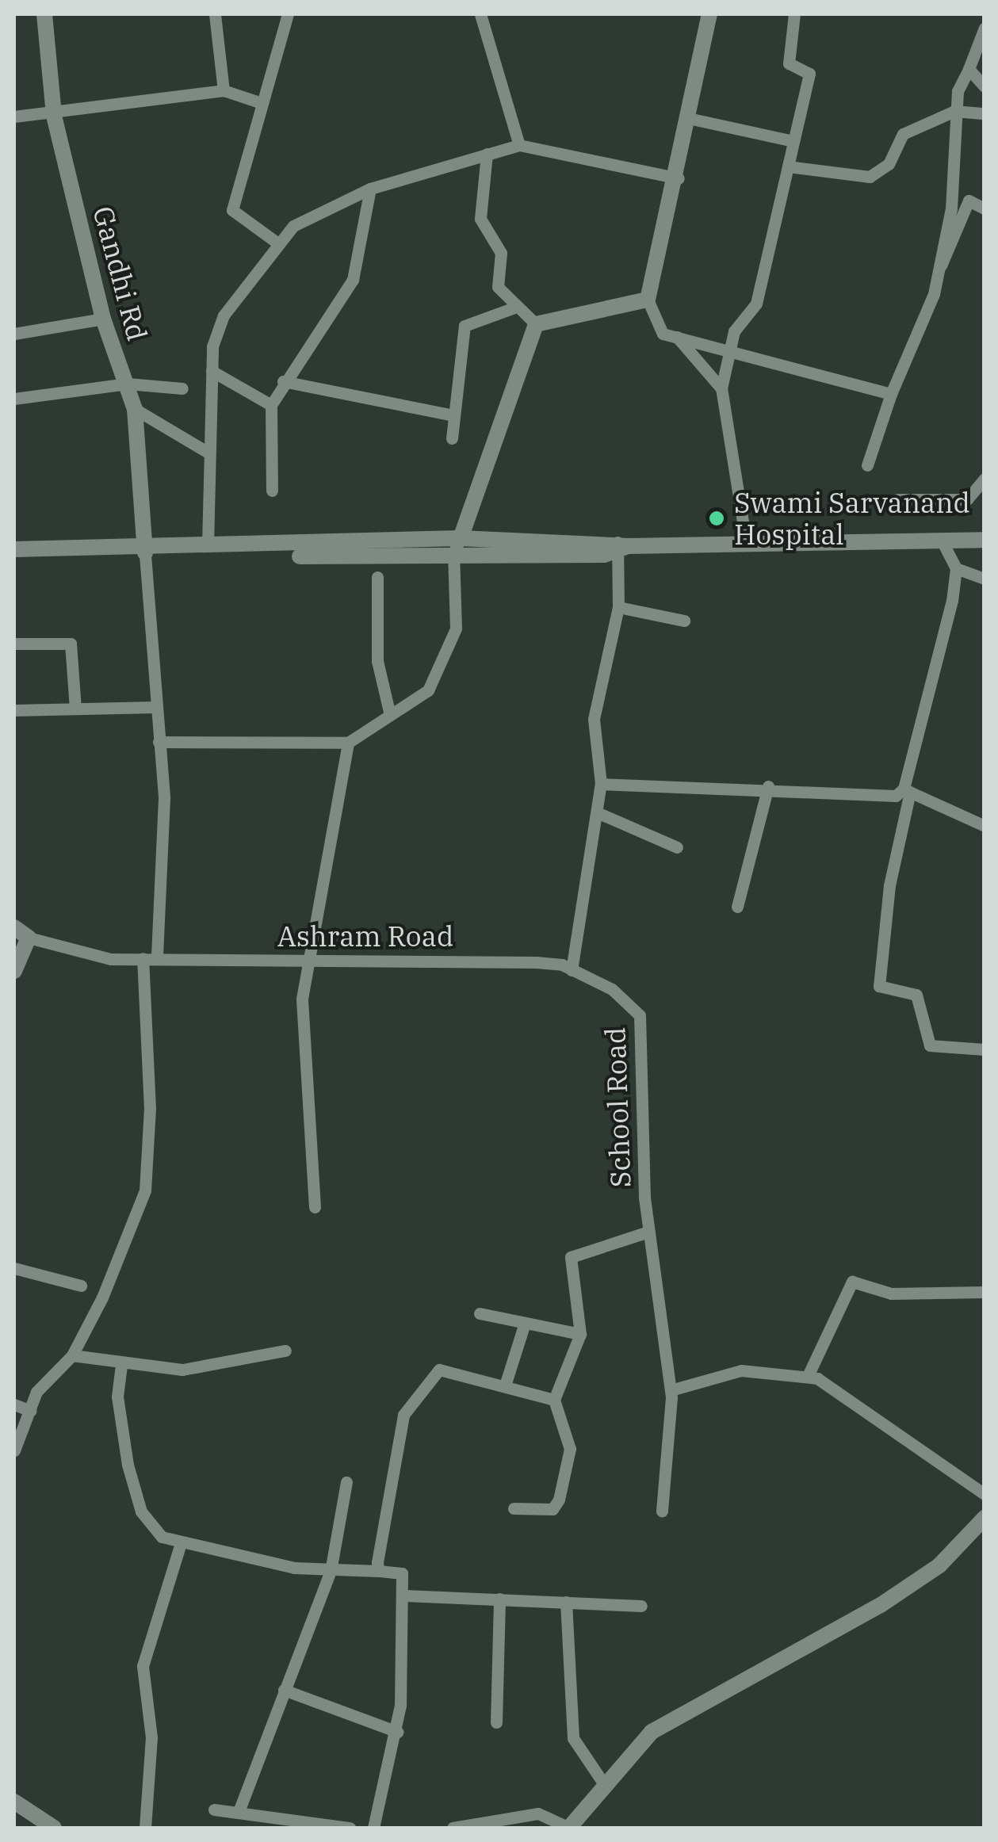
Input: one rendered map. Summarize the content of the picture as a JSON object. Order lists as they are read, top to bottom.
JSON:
{
  "streets": {
    "street": ["Gandhi Rd", "Ashram Road", "School Road"]
  },
  "crossings": [
    ["Ashram Road", "School Road"]
  ],
  "places": ["Swami Sarvanand Hospital"]
}
